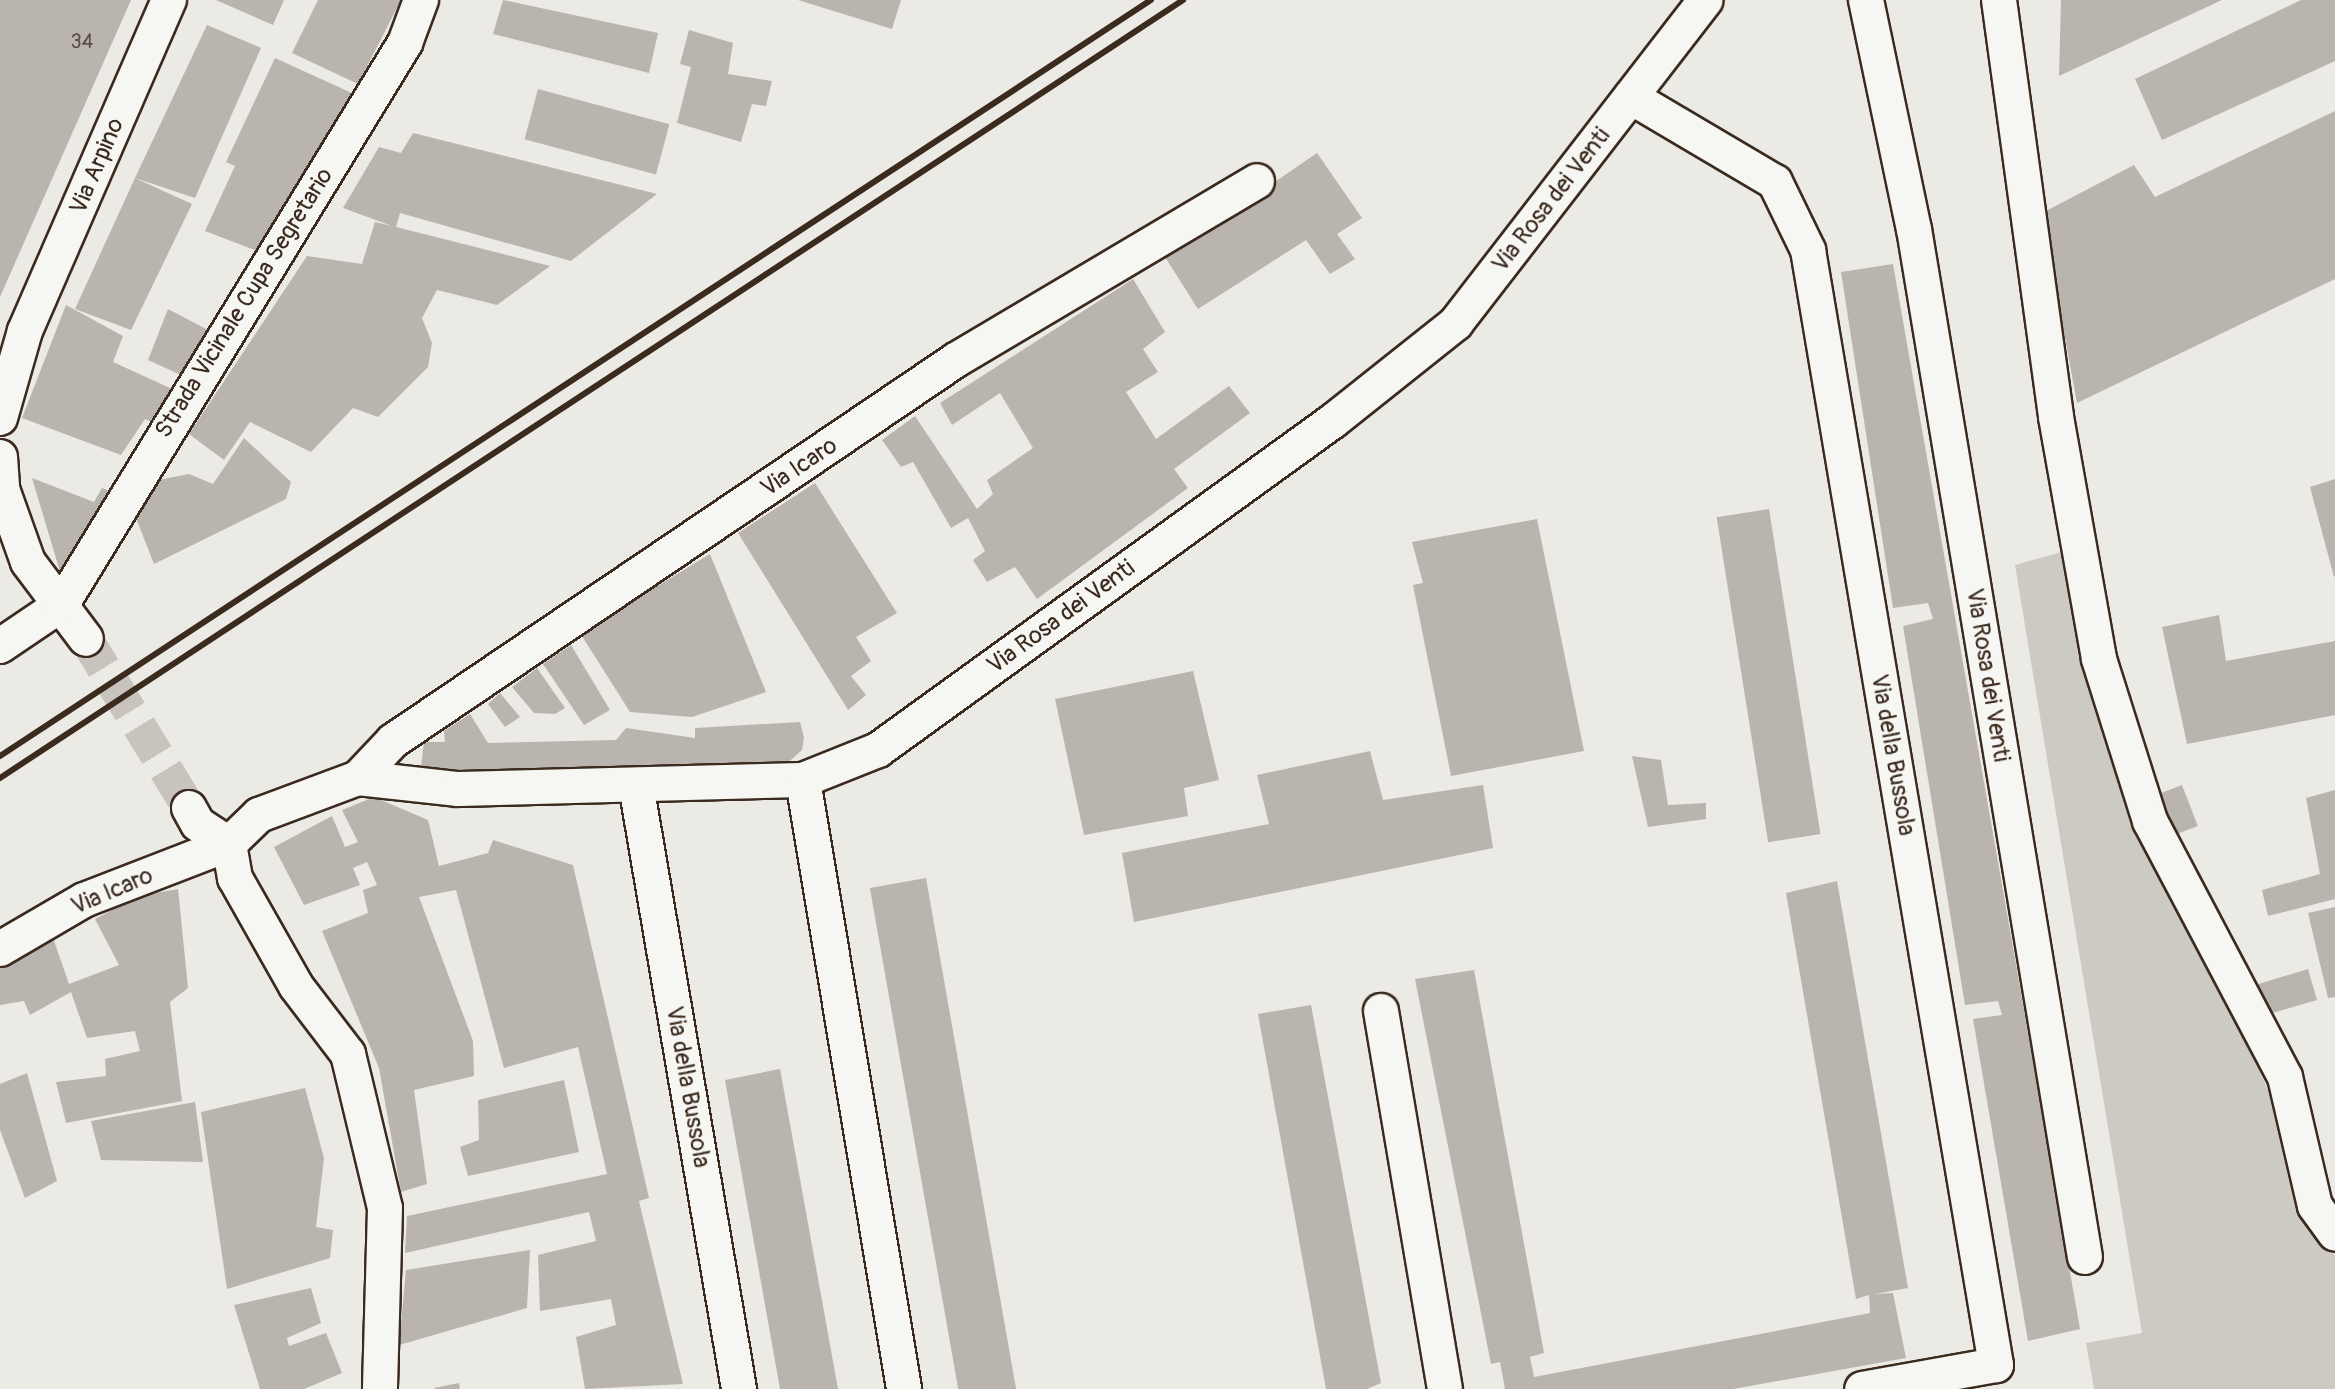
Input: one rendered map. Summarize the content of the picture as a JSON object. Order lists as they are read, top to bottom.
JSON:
{
  "streets": {
    "street": [
      "Via Arpino",
      "Via Rosa dei Venti",
      "Strada Vicinale Cupa Segretario",
      "Via Icaro",
      "Via della Bussola"
    ]
  },
  "crossings": [
    ["Via Rosa dei Venti", "Via Icaro"],
    ["Via Rosa dei Venti", "Via della Bussola"]
  ],
  "house_numbers": ["34"]
}
